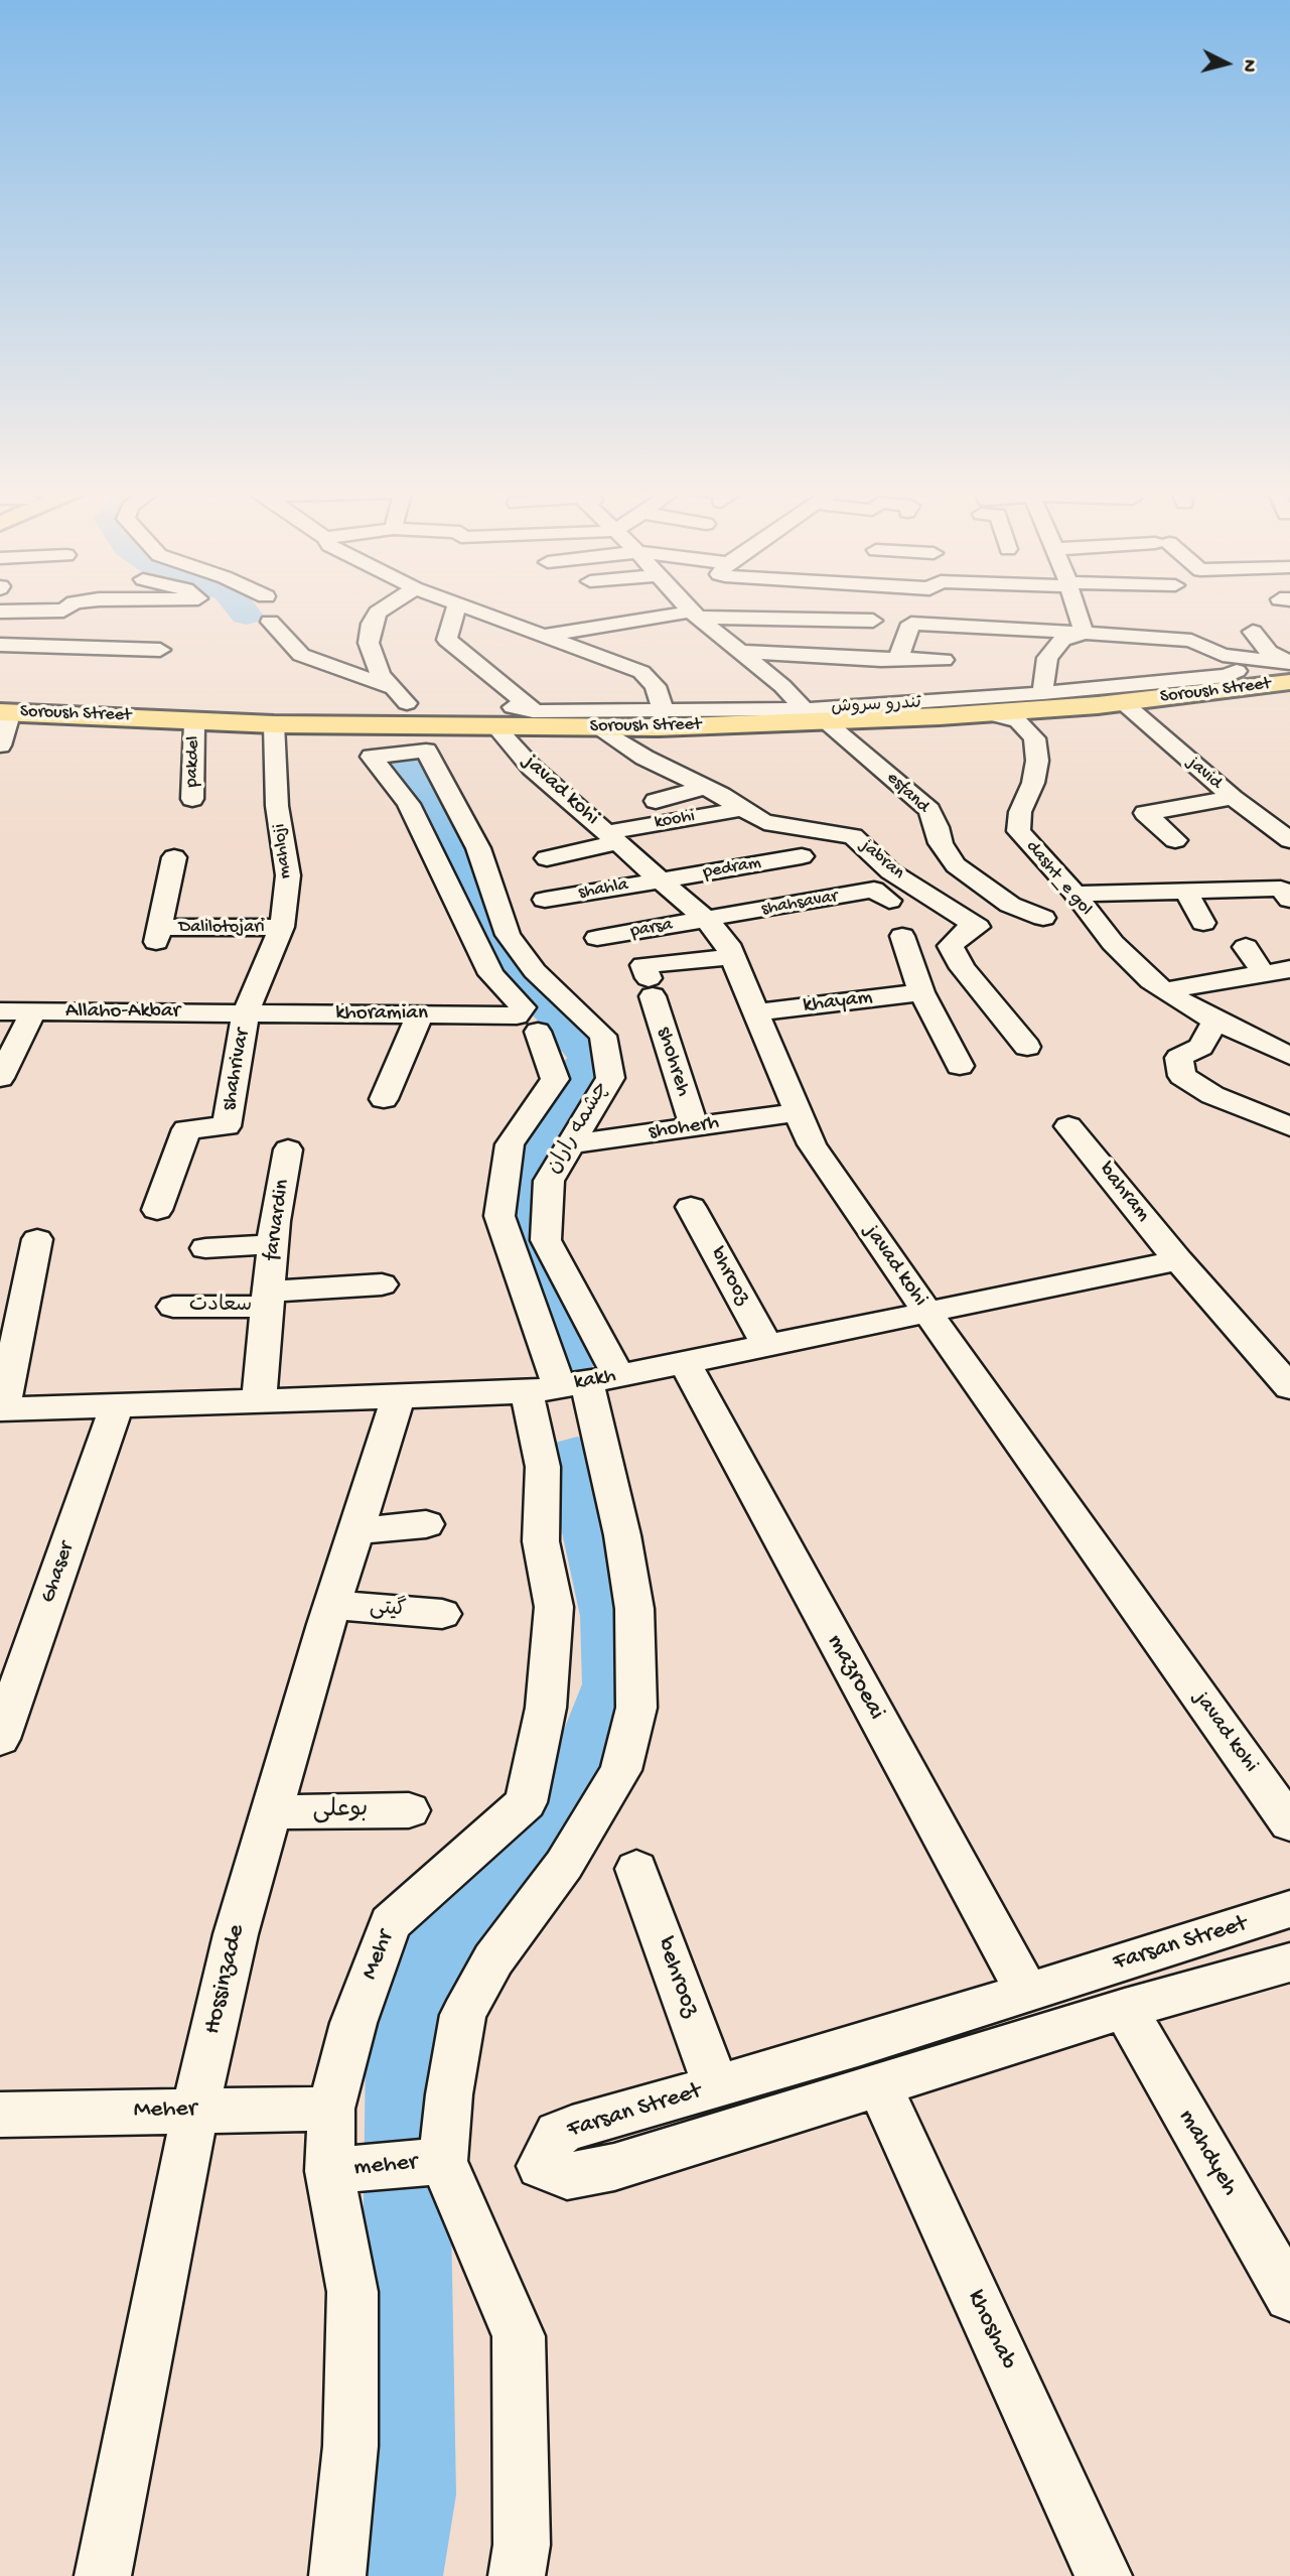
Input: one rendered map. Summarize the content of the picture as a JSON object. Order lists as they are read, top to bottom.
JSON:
{
  "streets": {
    "main road": ["Soroush Street"],
    "street": [
      "pakdel",
      "javid",
      "javad kohi",
      "esfand",
      "koohi",
      "mahloji",
      "jabran",
      "pedram",
      "dasht_e gol",
      "shahla",
      "shahsavar",
      "Dalilotojari",
      "parsa",
      "khayam",
      "Allaho-Akbar",
      "khoramian",
      "shohreh",
      "shahrivar",
      "چشمه راران",
      "shoherh",
      "bahram",
      "farvardin",
      "bhrooz",
      "سعادت",
      "kakh",
      "Ghaser",
      "گیتی",
      "mazroeai",
      "بوعلی",
      "Farsan Street",
      "Mehr",
      "behrooz",
      "Hossinzade",
      "Meher",
      "mahdyeh",
      "meher",
      "khoshab"
    ]
  },
  "crossings": [
    ["Soroush Street", "javid"],
    ["Soroush Street", "javad kohi"],
    ["Soroush Street", "esfand"],
    ["Soroush Street", "mahloji"],
    ["Soroush Street", "jabran"],
    ["Soroush Street", "dasht_e gol"],
    ["javad kohi", "koohi"],
    ["javad kohi", "pedram"],
    ["javad kohi", "shahla"],
    ["javad kohi", "shahsavar"],
    ["javad kohi", "parsa"],
    ["javad kohi", "khayam"],
    ["javad kohi", "shohreh"],
    ["javad kohi", "shoherh"],
    ["javad kohi", "kakh"],
    ["koohi", "jabran"],
    ["mahloji", "Dalilotojari"],
    ["mahloji", "Allaho-Akbar"],
    ["mahloji", "khoramian"],
    ["mahloji", "shahrivar"],
    ["pedram", "shahla"],
    ["shahsavar", "parsa"],
    ["Allaho-Akbar", "khoramian"],
    ["Allaho-Akbar", "shahrivar"],
    ["khoramian", "shahrivar"],
    ["khoramian", "چشمه راران"],
    ["shohreh", "shoherh"],
    ["چشمه راران", "shoherh"],
    ["چشمه راران", "kakh"],
    ["چشمه راران", "Mehr"],
    ["bahram", "kakh"],
    ["farvardin", "سعادت"],
    ["farvardin", "kakh"],
    ["bhrooz", "kakh"],
    ["kakh", "Ghaser"],
    ["kakh", "mazroeai"],
    ["kakh", "Mehr"],
    ["kakh", "Hossinzade"],
    ["گیتی", "Hossinzade"],
    ["mazroeai", "Farsan Street"],
    ["بوعلی", "Hossinzade"],
    ["Farsan Street", "behrooz"],
    ["Farsan Street", "mahdyeh"],
    ["Farsan Street", "khoshab"],
    ["Mehr", "Meher"],
    ["Mehr", "meher"],
    ["Hossinzade", "Meher"]
  ],
  "north": "right"
}
